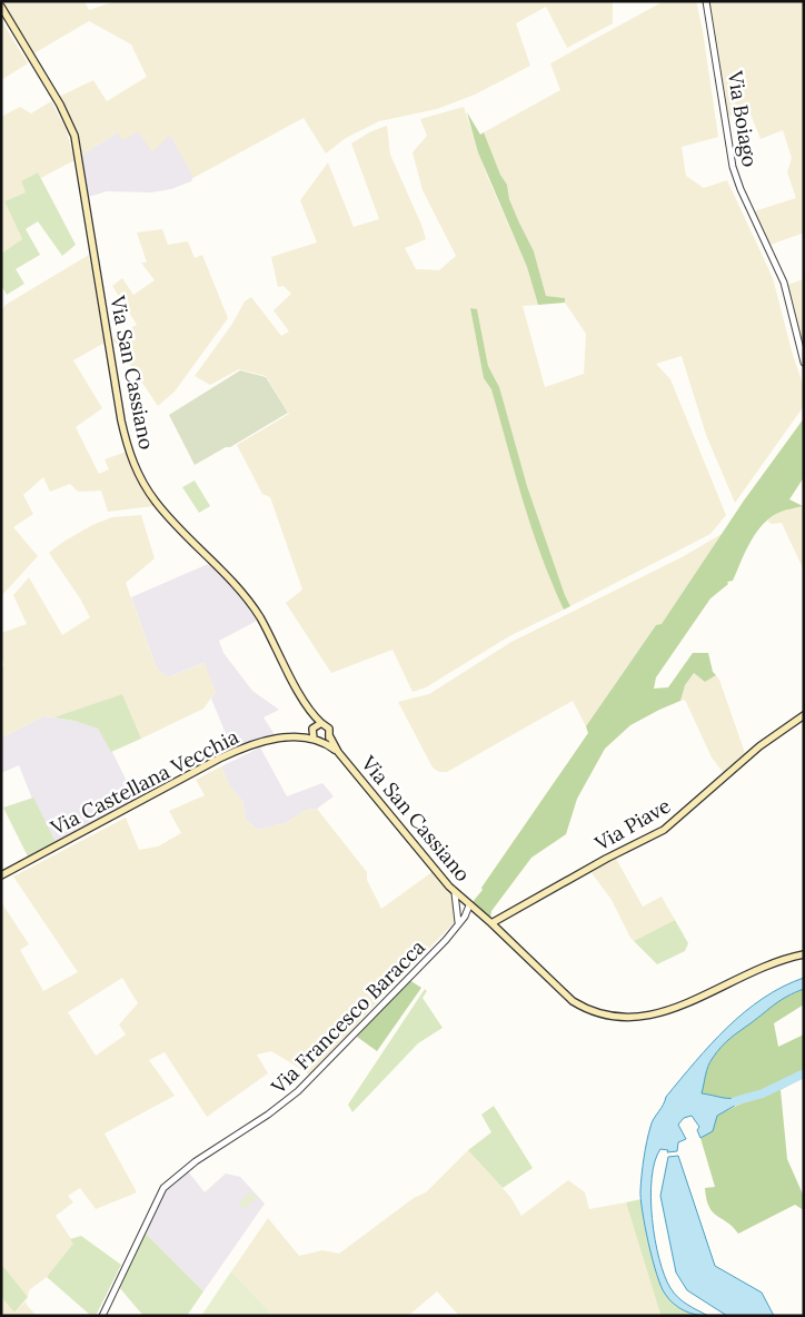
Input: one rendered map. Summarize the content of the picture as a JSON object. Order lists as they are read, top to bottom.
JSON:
{
  "streets": {
    "main road": ["Via San Cassiano", "Via Castellana Vecchia", "Via Piave"],
    "street": ["Via Boiago", "Via Francesco Baracca"]
  },
  "crossings": [
    ["Via San Cassiano", "Via Castellana Vecchia"],
    ["Via San Cassiano", "Via Piave"],
    ["Via San Cassiano", "Via Francesco Baracca"]
  ]
}
